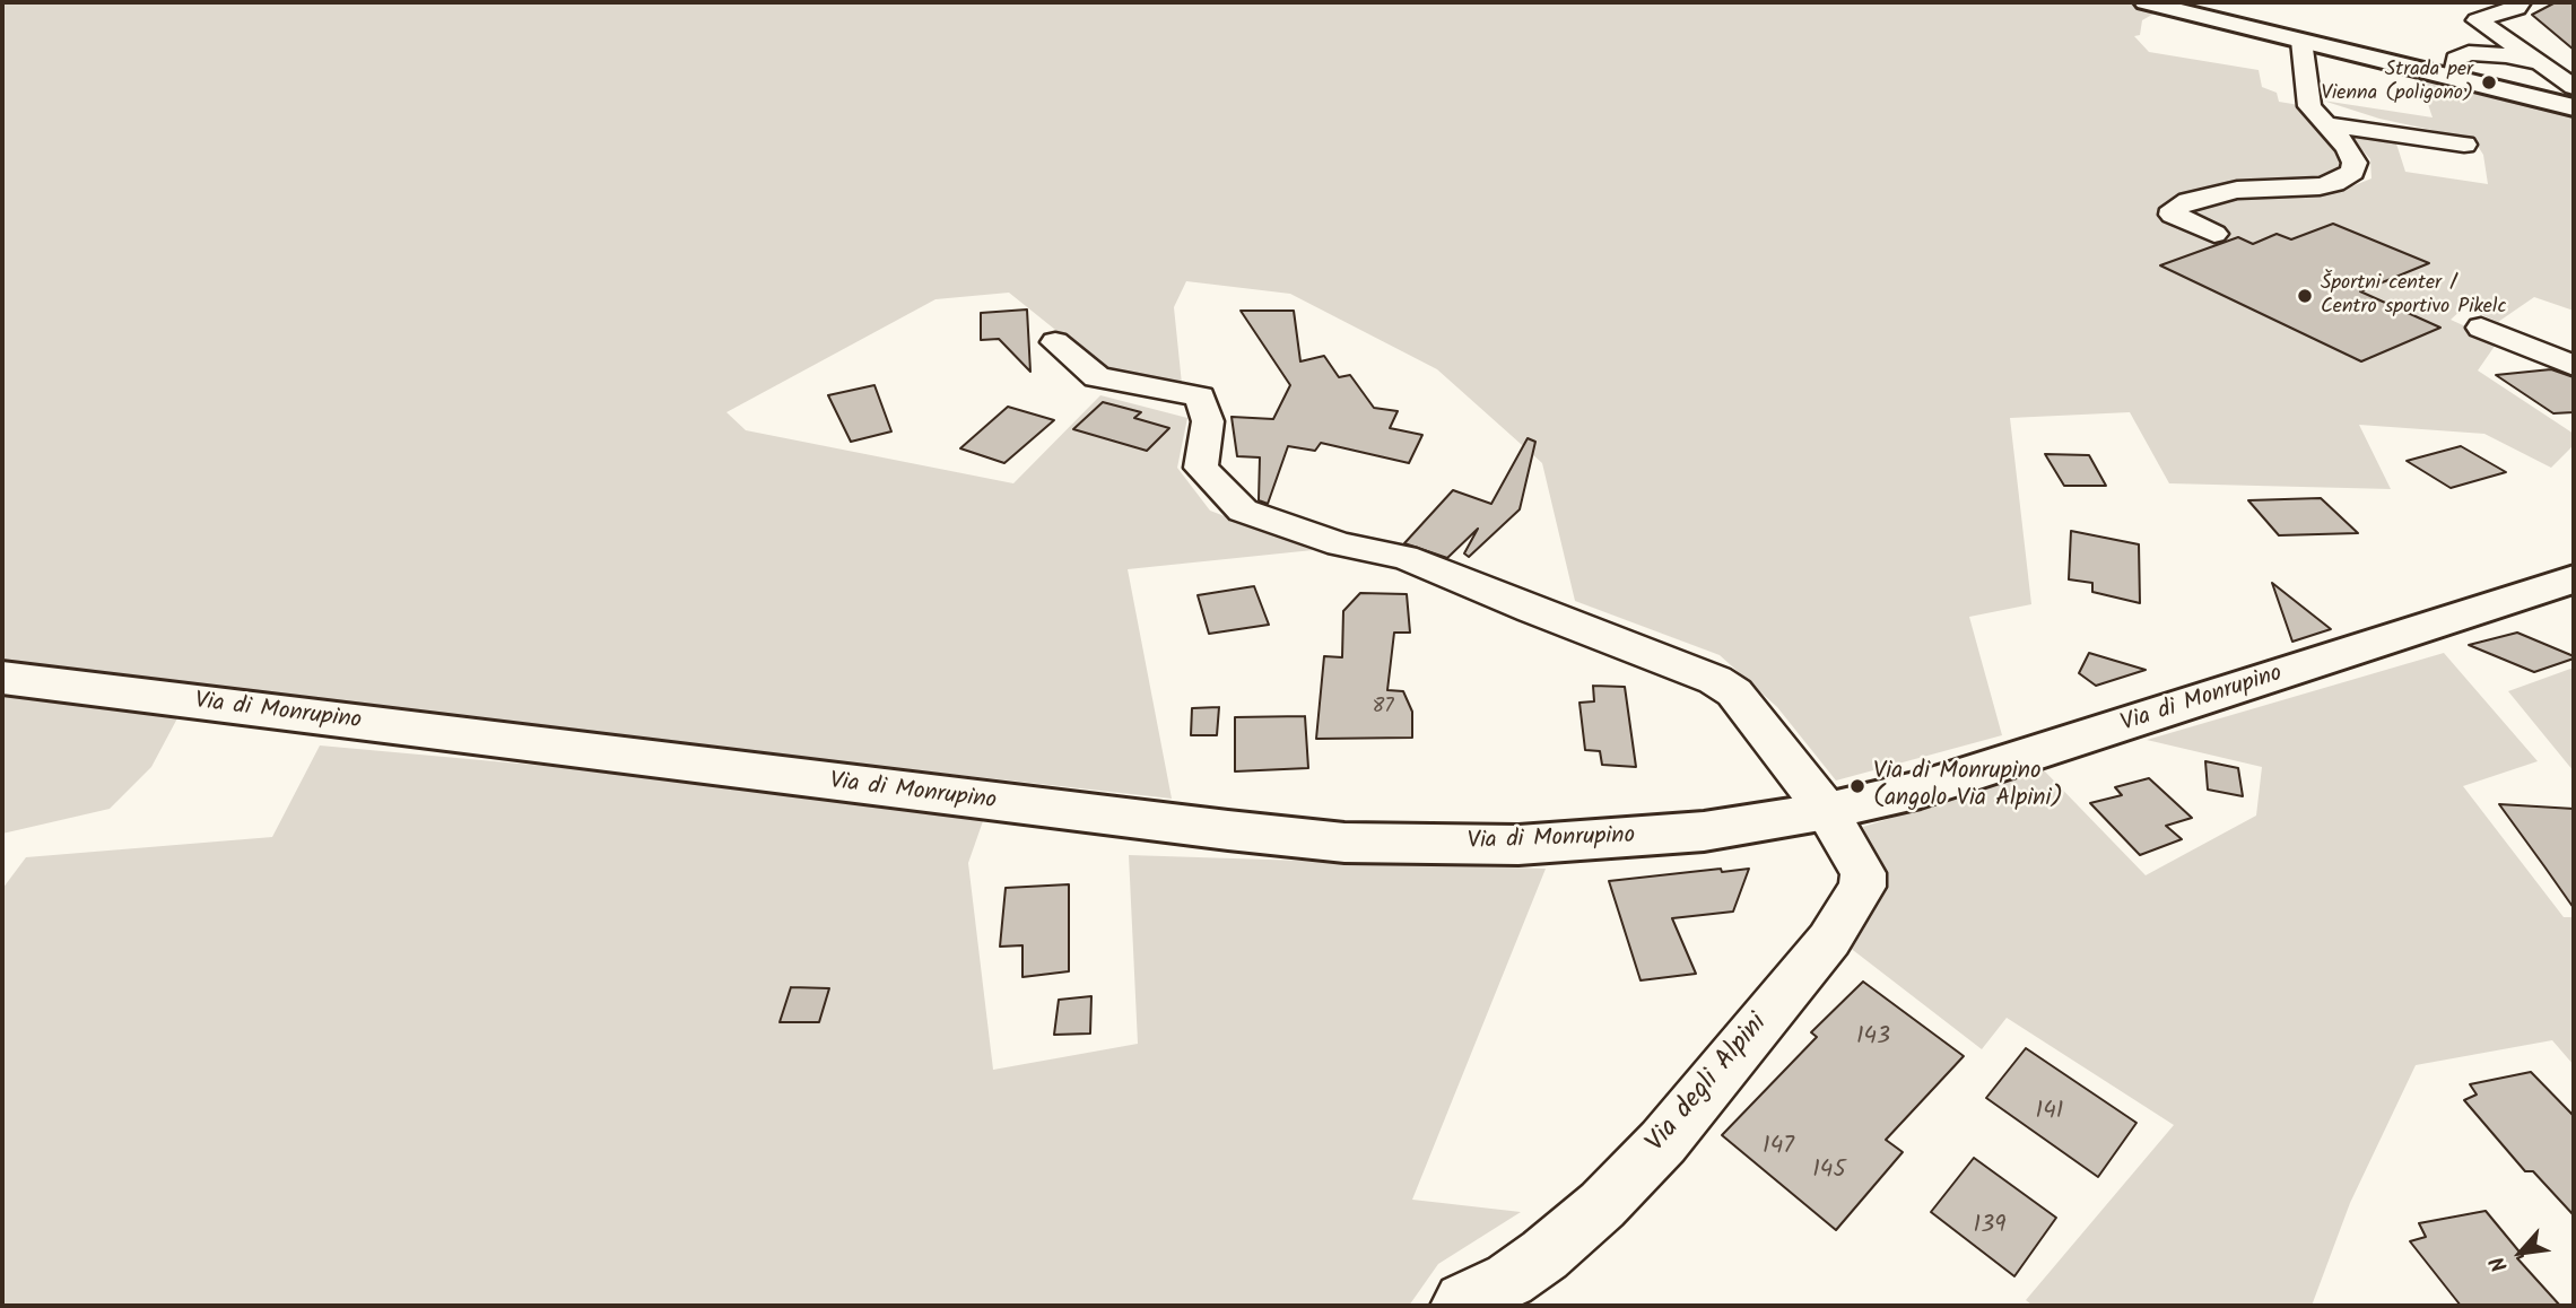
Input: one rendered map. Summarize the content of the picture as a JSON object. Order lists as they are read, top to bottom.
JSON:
{
  "streets": {
    "main road": ["Via di Monrupino"],
    "street": ["Via degli Alpini"]
  },
  "crossings": [
    ["Via di Monrupino", "Via degli Alpini"]
  ],
  "places": ["Strada per Vienna (poligono)", "Športni center / Centro sportivo Pikelc", "Via di Monrupino (angolo Via Alpini)"],
  "house_numbers": [
    "87",
    "143",
    "141",
    "147",
    "145",
    "139"
  ],
  "north": "bottom left"
}
